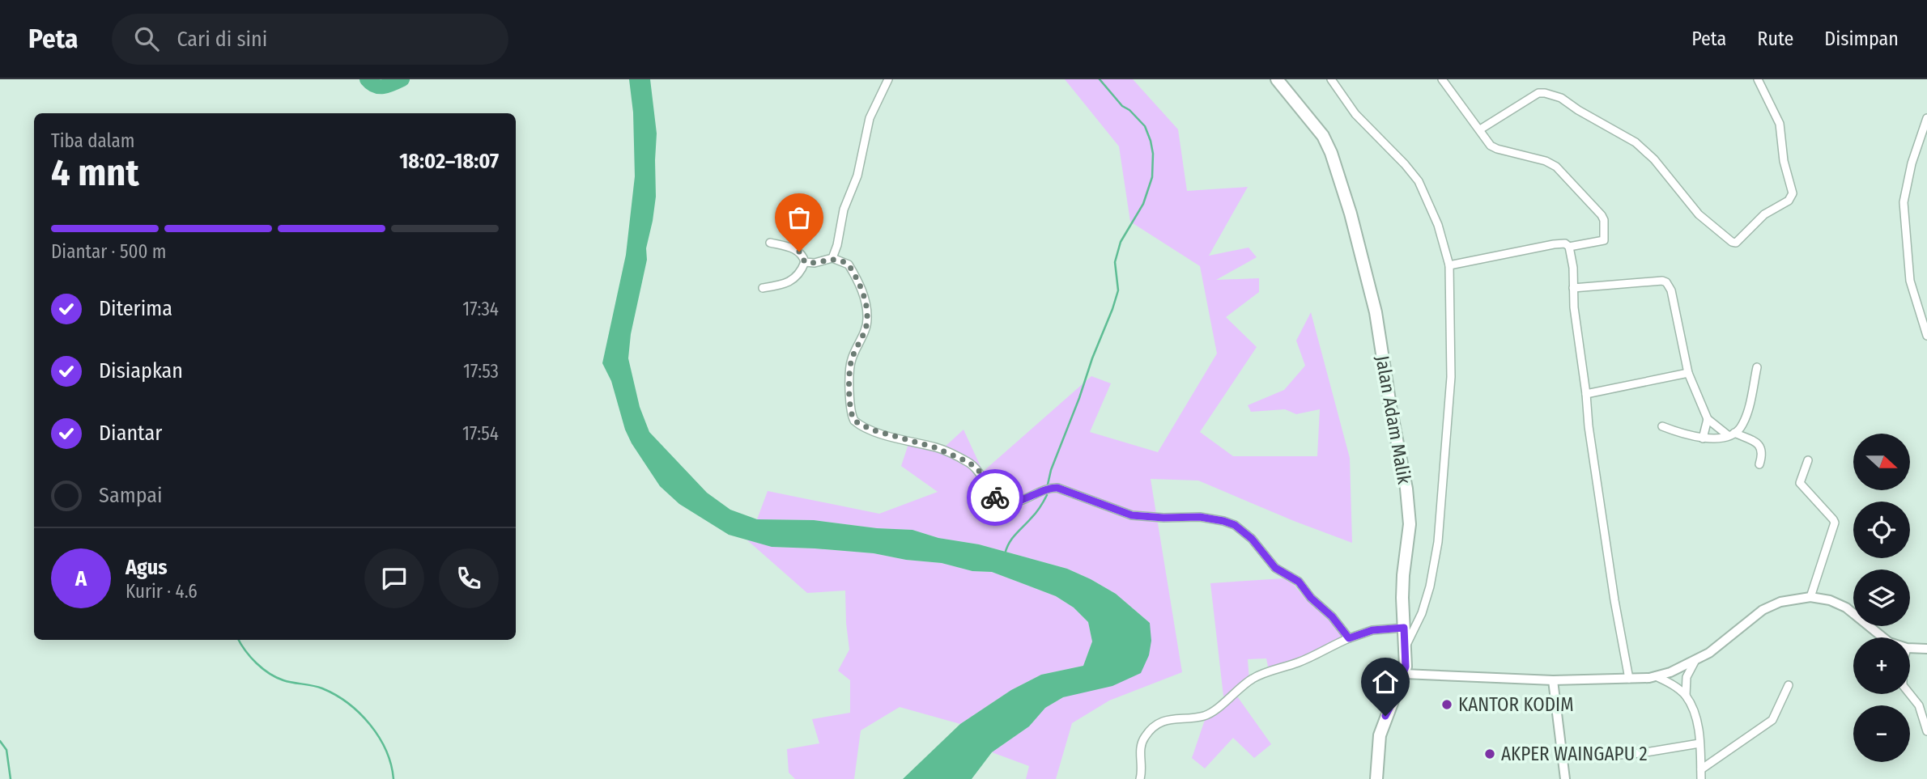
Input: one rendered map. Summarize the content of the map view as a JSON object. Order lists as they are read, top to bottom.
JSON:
{
  "streets": {
    "highway": ["Jalan Adam Malik"]
  },
  "places": ["KANTOR KODIM", "AKPER WAINGAPU 2"],
  "north": "right",
  "page": {
    "header": "Peta",
    "search": "Cari di sini",
    "nav": ["Peta", "Rute", "Disimpan"],
    "heading": ["4 mnt", "Tiba dalam", "18:02–18:07"],
    "panel": ["Agus", "Kurir · 4.6"],
    "bar": "Diantar · 500 m",
    "list": [
      ["Diterima", "17:34"],
      ["Disiapkan", "17:53"],
      ["Diantar", "17:54"],
      "Sampai"
    ],
    "map_buttons": ["+", "−"],
    "round": "A"
  }
}
